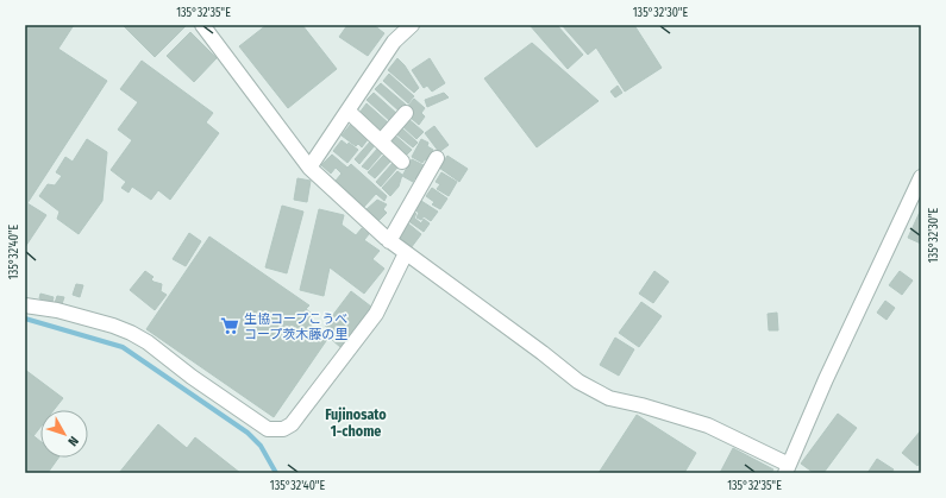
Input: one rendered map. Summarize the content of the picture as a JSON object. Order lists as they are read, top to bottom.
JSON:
{
  "districts": ["Fujinosato 1-chome"],
  "places": {
    "supermarket": ["生協コープこうべ コープ茨木藤の里"]
  },
  "north": "bottom right",
  "coordinates": ["135°32'35\"E", "135°32'30\"E", "135°32'40\"E"]
}
